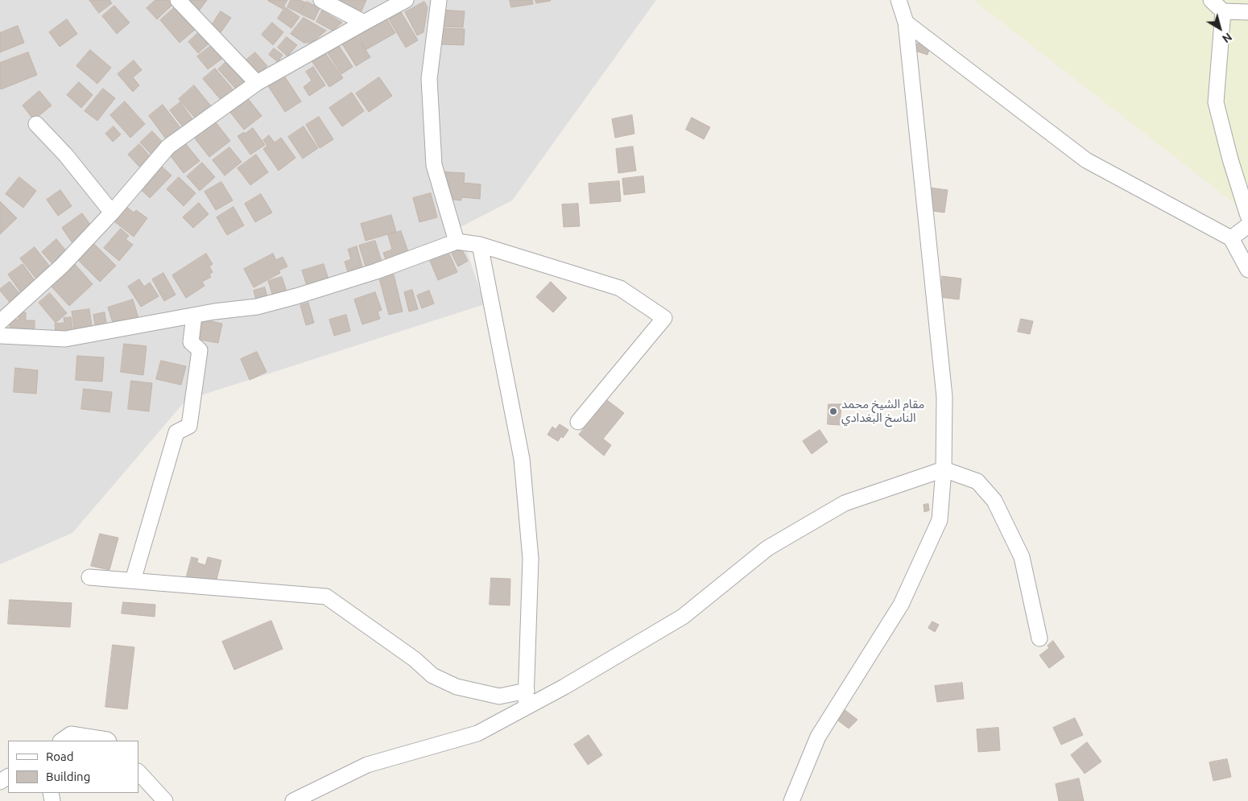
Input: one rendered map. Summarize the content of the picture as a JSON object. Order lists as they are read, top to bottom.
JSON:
{
  "places": ["مقام الشيخ محمد الناسخ البغدادي"],
  "legend": ["Road", "Building"],
  "north": "bottom right"
}
